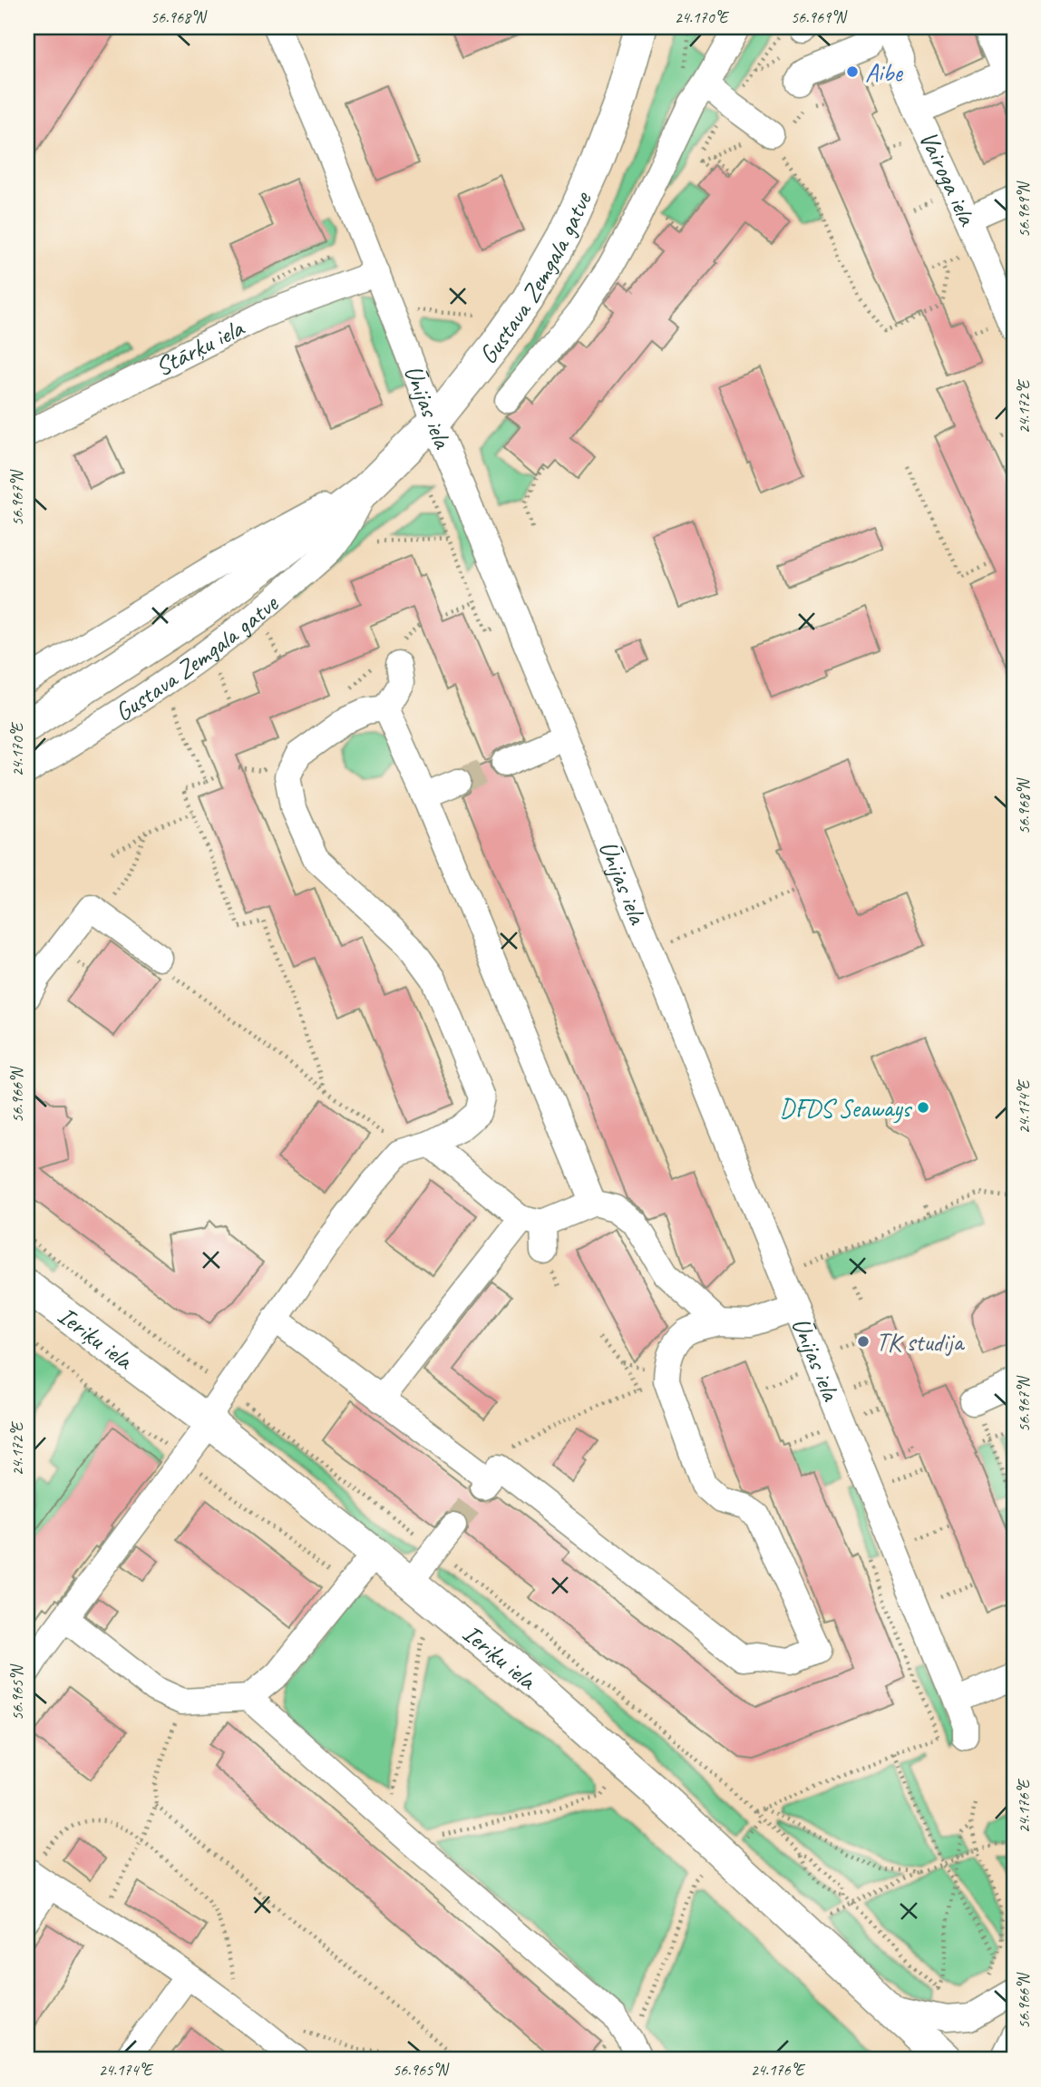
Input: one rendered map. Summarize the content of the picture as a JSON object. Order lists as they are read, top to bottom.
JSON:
{
  "streets": {
    "main road": ["Gustava Zemgala gatve", "Ieriķu iela"],
    "street": ["Vairoga iela", "Stārķu iela", "Ūnijas iela"]
  },
  "crossings": [
    ["Gustava Zemgala gatve", "Ūnijas iela"],
    ["Stārķu iela", "Ūnijas iela"]
  ],
  "places": ["Aibe", "DFDS Seaways", "TK studija"],
  "coordinates": [
    "56.968°N",
    "24.170°E",
    "56.969°N",
    "24.172°E",
    "56.967°N",
    "56.966°N",
    "24.174°E",
    "56.965°N",
    "24.176°E"
  ]
}
